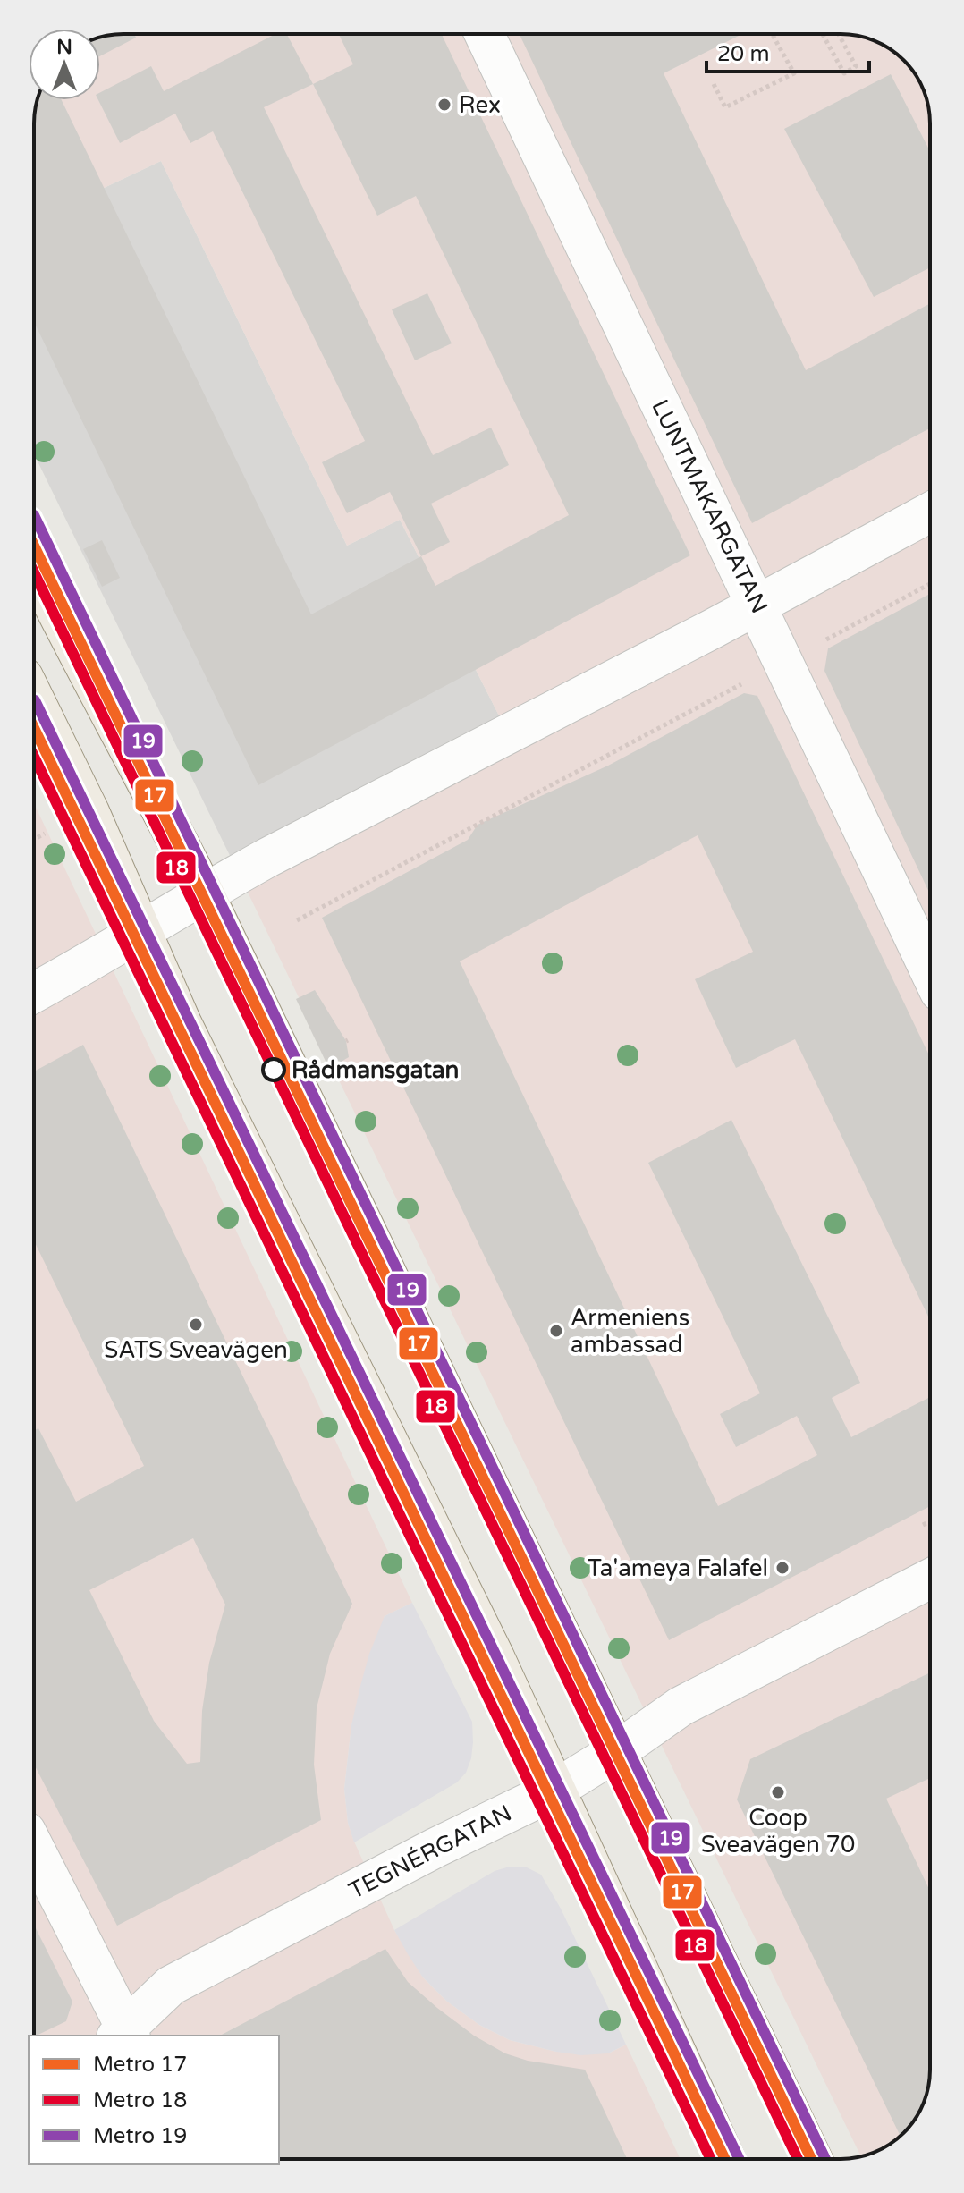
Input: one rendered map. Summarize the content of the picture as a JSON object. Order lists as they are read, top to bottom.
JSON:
{
  "streets": {
    "street": ["LUNTMAKARGATAN", "TEGNÉRGATAN"]
  },
  "places": [
    "Rex",
    "Rådmansgatan",
    "SATS Sveavägen",
    "Armeniens ambassad",
    "Ta'ameya Falafel",
    "Coop Sveavägen 70"
  ],
  "lines": ["metro line 19", "metro line 17", "metro line 18"],
  "legend": ["Metro 17", "Metro 18", "Metro 19"],
  "scale_bar": "20 m",
  "north": "top"
}
